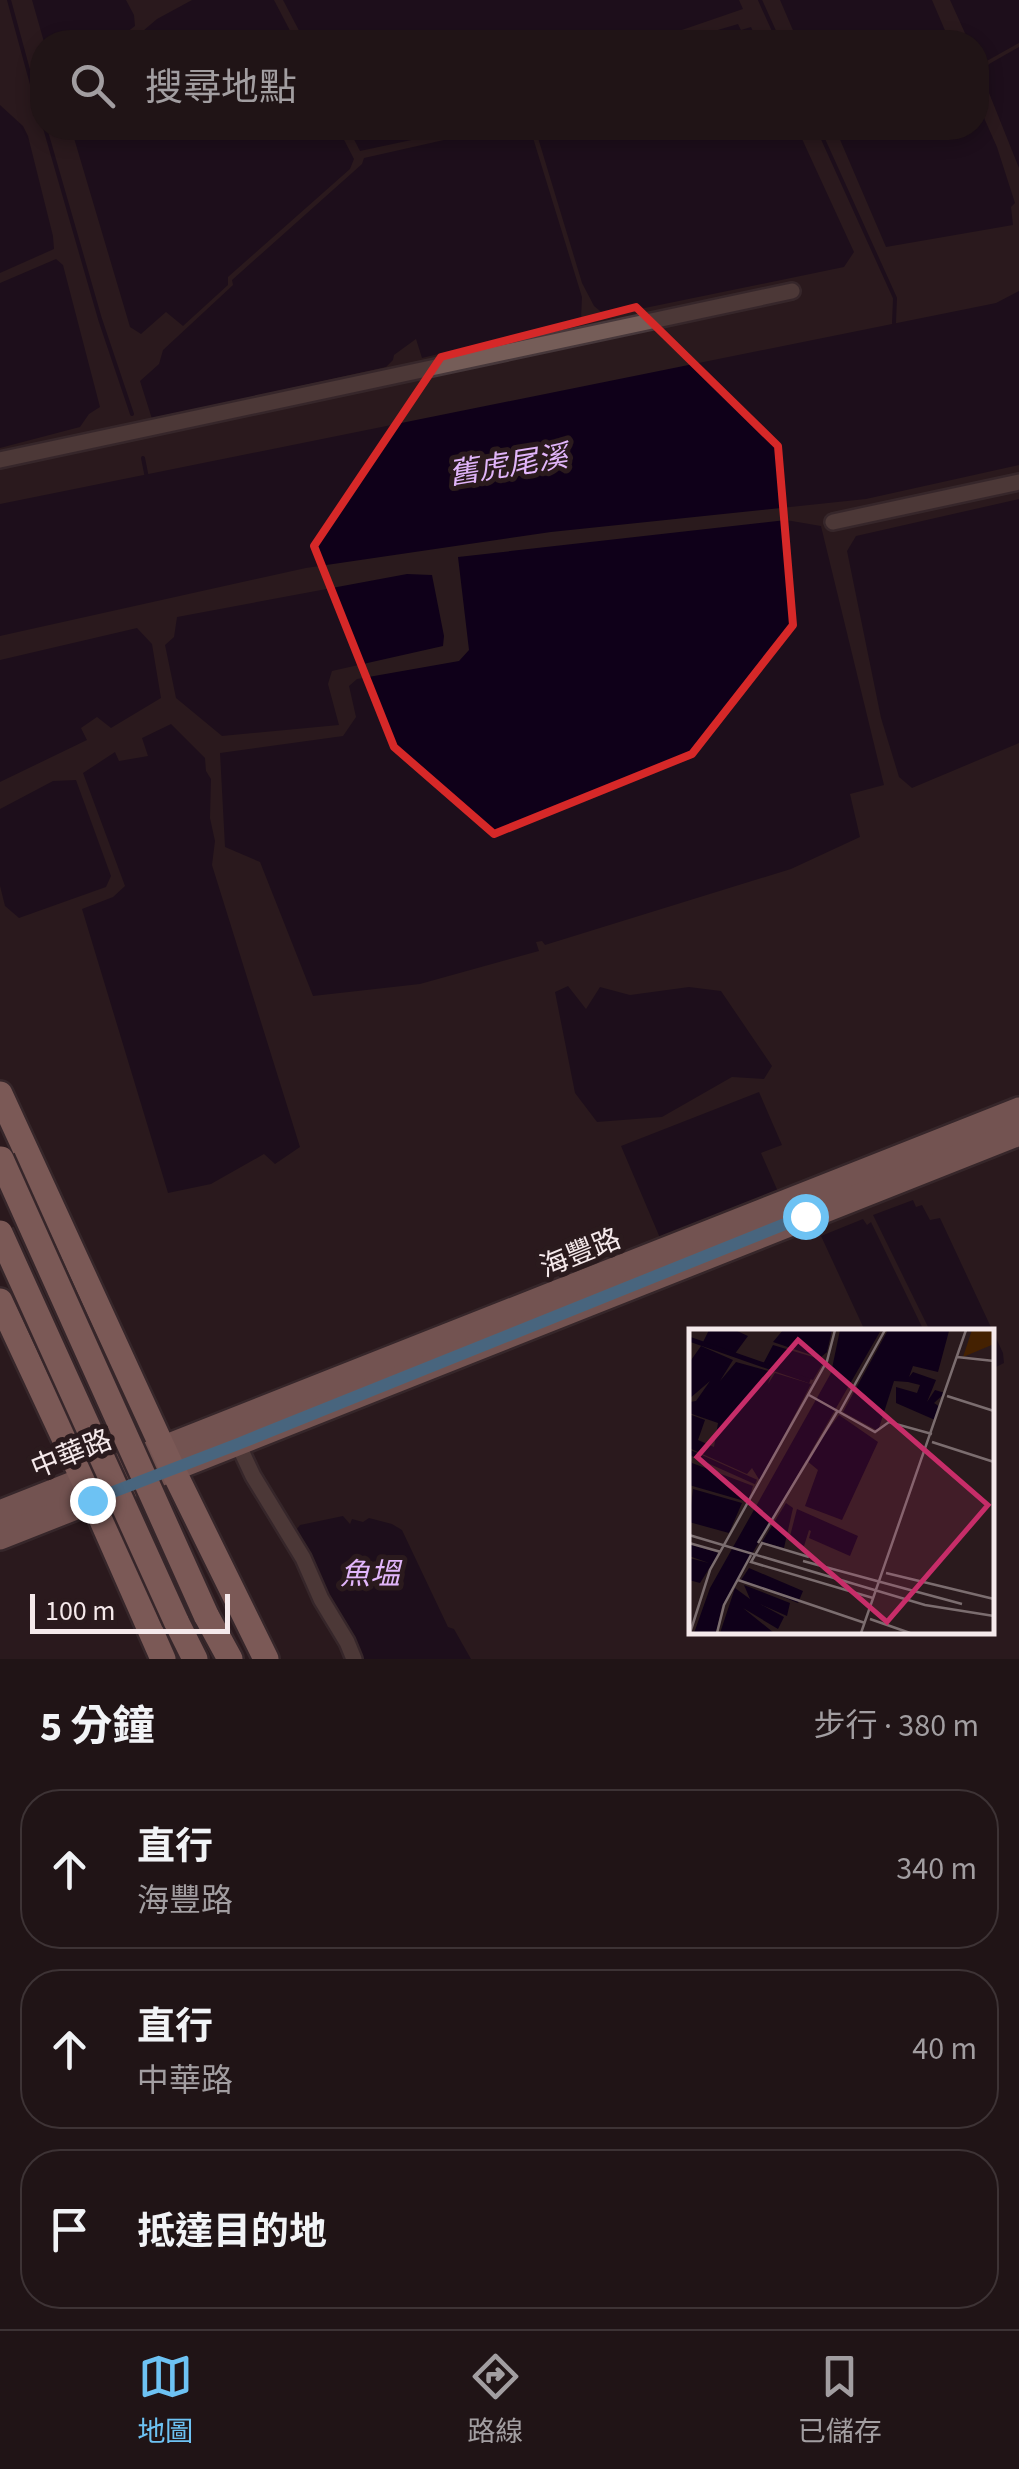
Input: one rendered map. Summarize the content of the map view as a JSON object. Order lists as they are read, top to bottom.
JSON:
{
  "streets": {
    "main road": ["海豐路", "中華路"]
  },
  "crossings": [
    ["海豐路", "中華路"]
  ],
  "water": ["舊虎尾溪", "魚塭"],
  "scale_bar": "100 m",
  "page": {
    "search": "搜尋地點",
    "scale": "100 m",
    "heading": ["5 分鐘", "步行 · 380 m"],
    "list": [
      ["直行", "海豐路", "340 m"],
      ["直行", "中華路", "40 m"],
      "抵達目的地"
    ],
    "nav": ["地圖", "路線", "已儲存"]
  }
}
